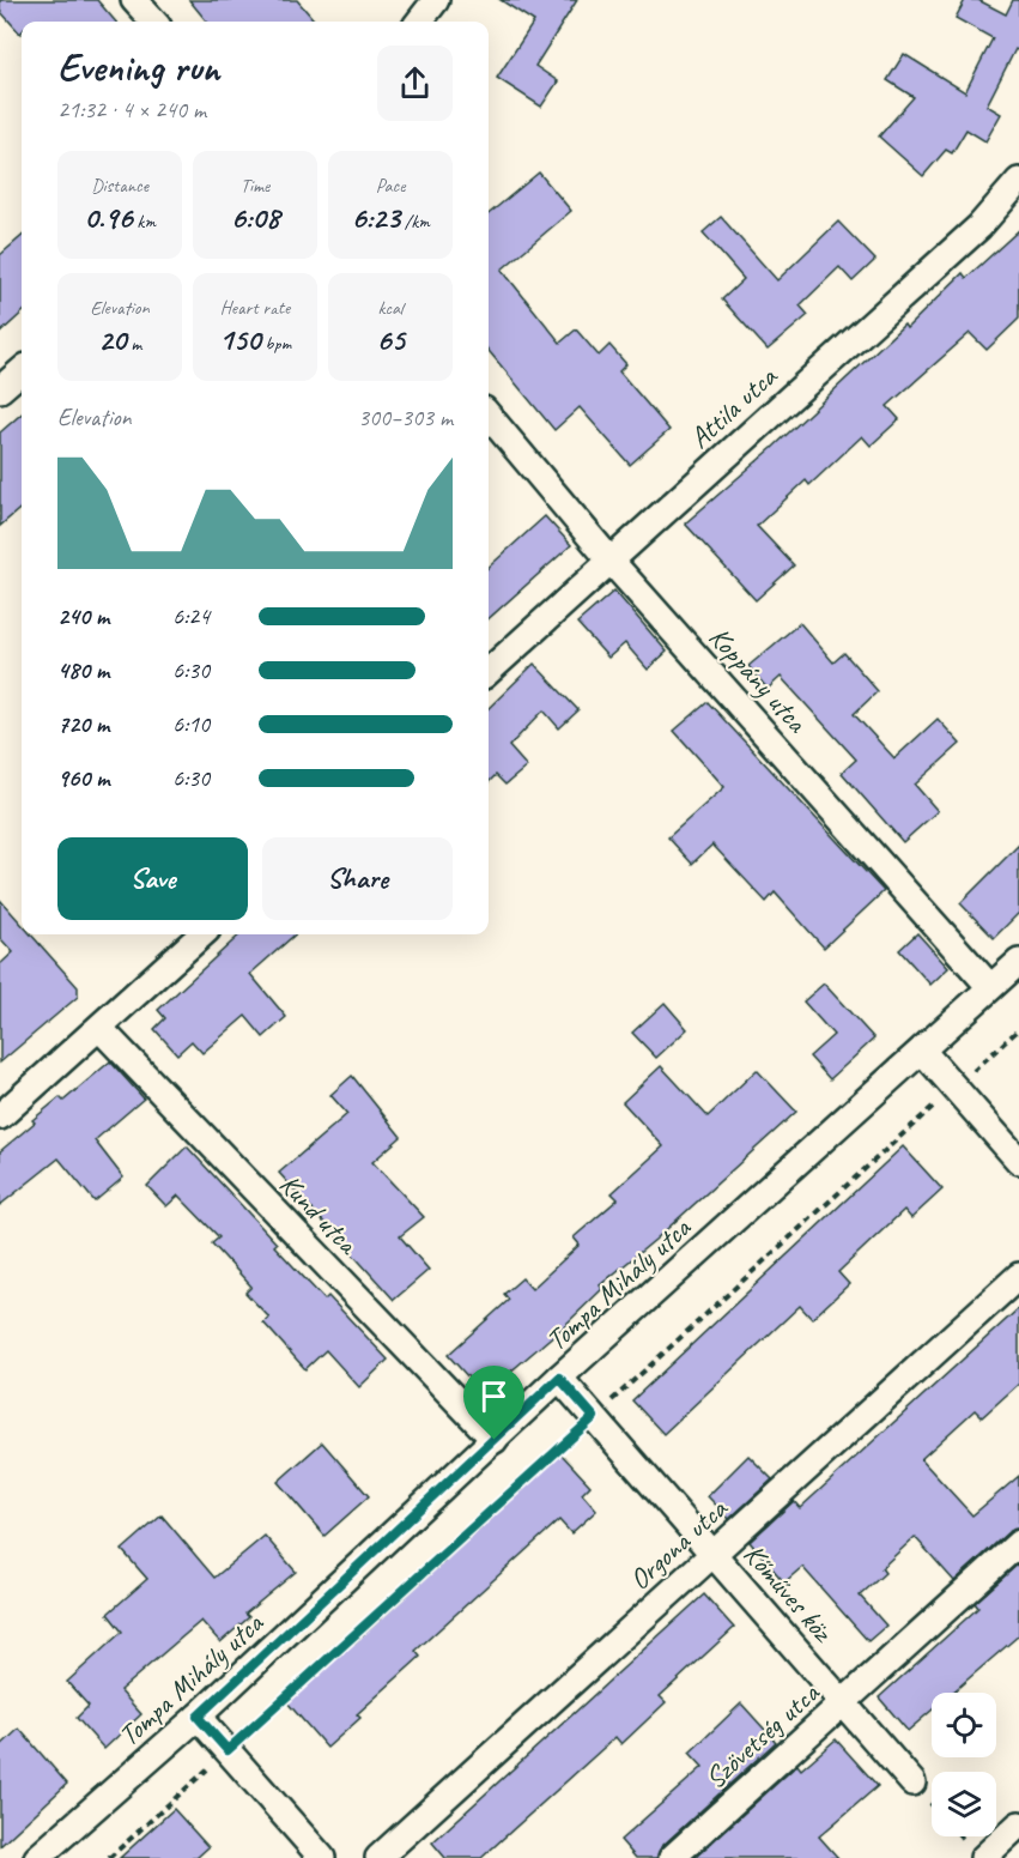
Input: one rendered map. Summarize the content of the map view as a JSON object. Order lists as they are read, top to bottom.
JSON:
{
  "streets": {
    "street": [
      "Attila utca",
      "Koppány utca",
      "Kund utca",
      "Tompa Mihály utca",
      "Orgona utca",
      "Kőműves köz",
      "Szövetség utca"
    ]
  },
  "crossings": [
    ["Attila utca", "Koppány utca"],
    ["Koppány utca", "Tompa Mihály utca"],
    ["Kund utca", "Tompa Mihály utca"],
    ["Tompa Mihály utca", "Kőműves köz"],
    ["Orgona utca", "Kőműves köz"],
    ["Kőműves köz", "Szövetség utca"]
  ],
  "page": {
    "heading": ["Evening run", "21:32 · 4 × 240 m"],
    "stats": [
      ["Distance", "0.96 km"],
      ["Time", "6:08"],
      ["Pace", "6:23 /km"],
      ["Elevation", "20 m"],
      ["Heart rate", "150 bpm"],
      ["kcal", "65"]
    ],
    "chart": ["Elevation", "300–303 m"],
    "list": [
      {
        "name": "240 m",
        "note": "6:24"
      },
      {
        "name": "480 m",
        "note": "6:30"
      },
      {
        "name": "720 m",
        "note": "6:10"
      },
      {
        "name": "960 m",
        "note": "6:30"
      }
    ],
    "buttons": ["Save", "Share"]
  }
}
